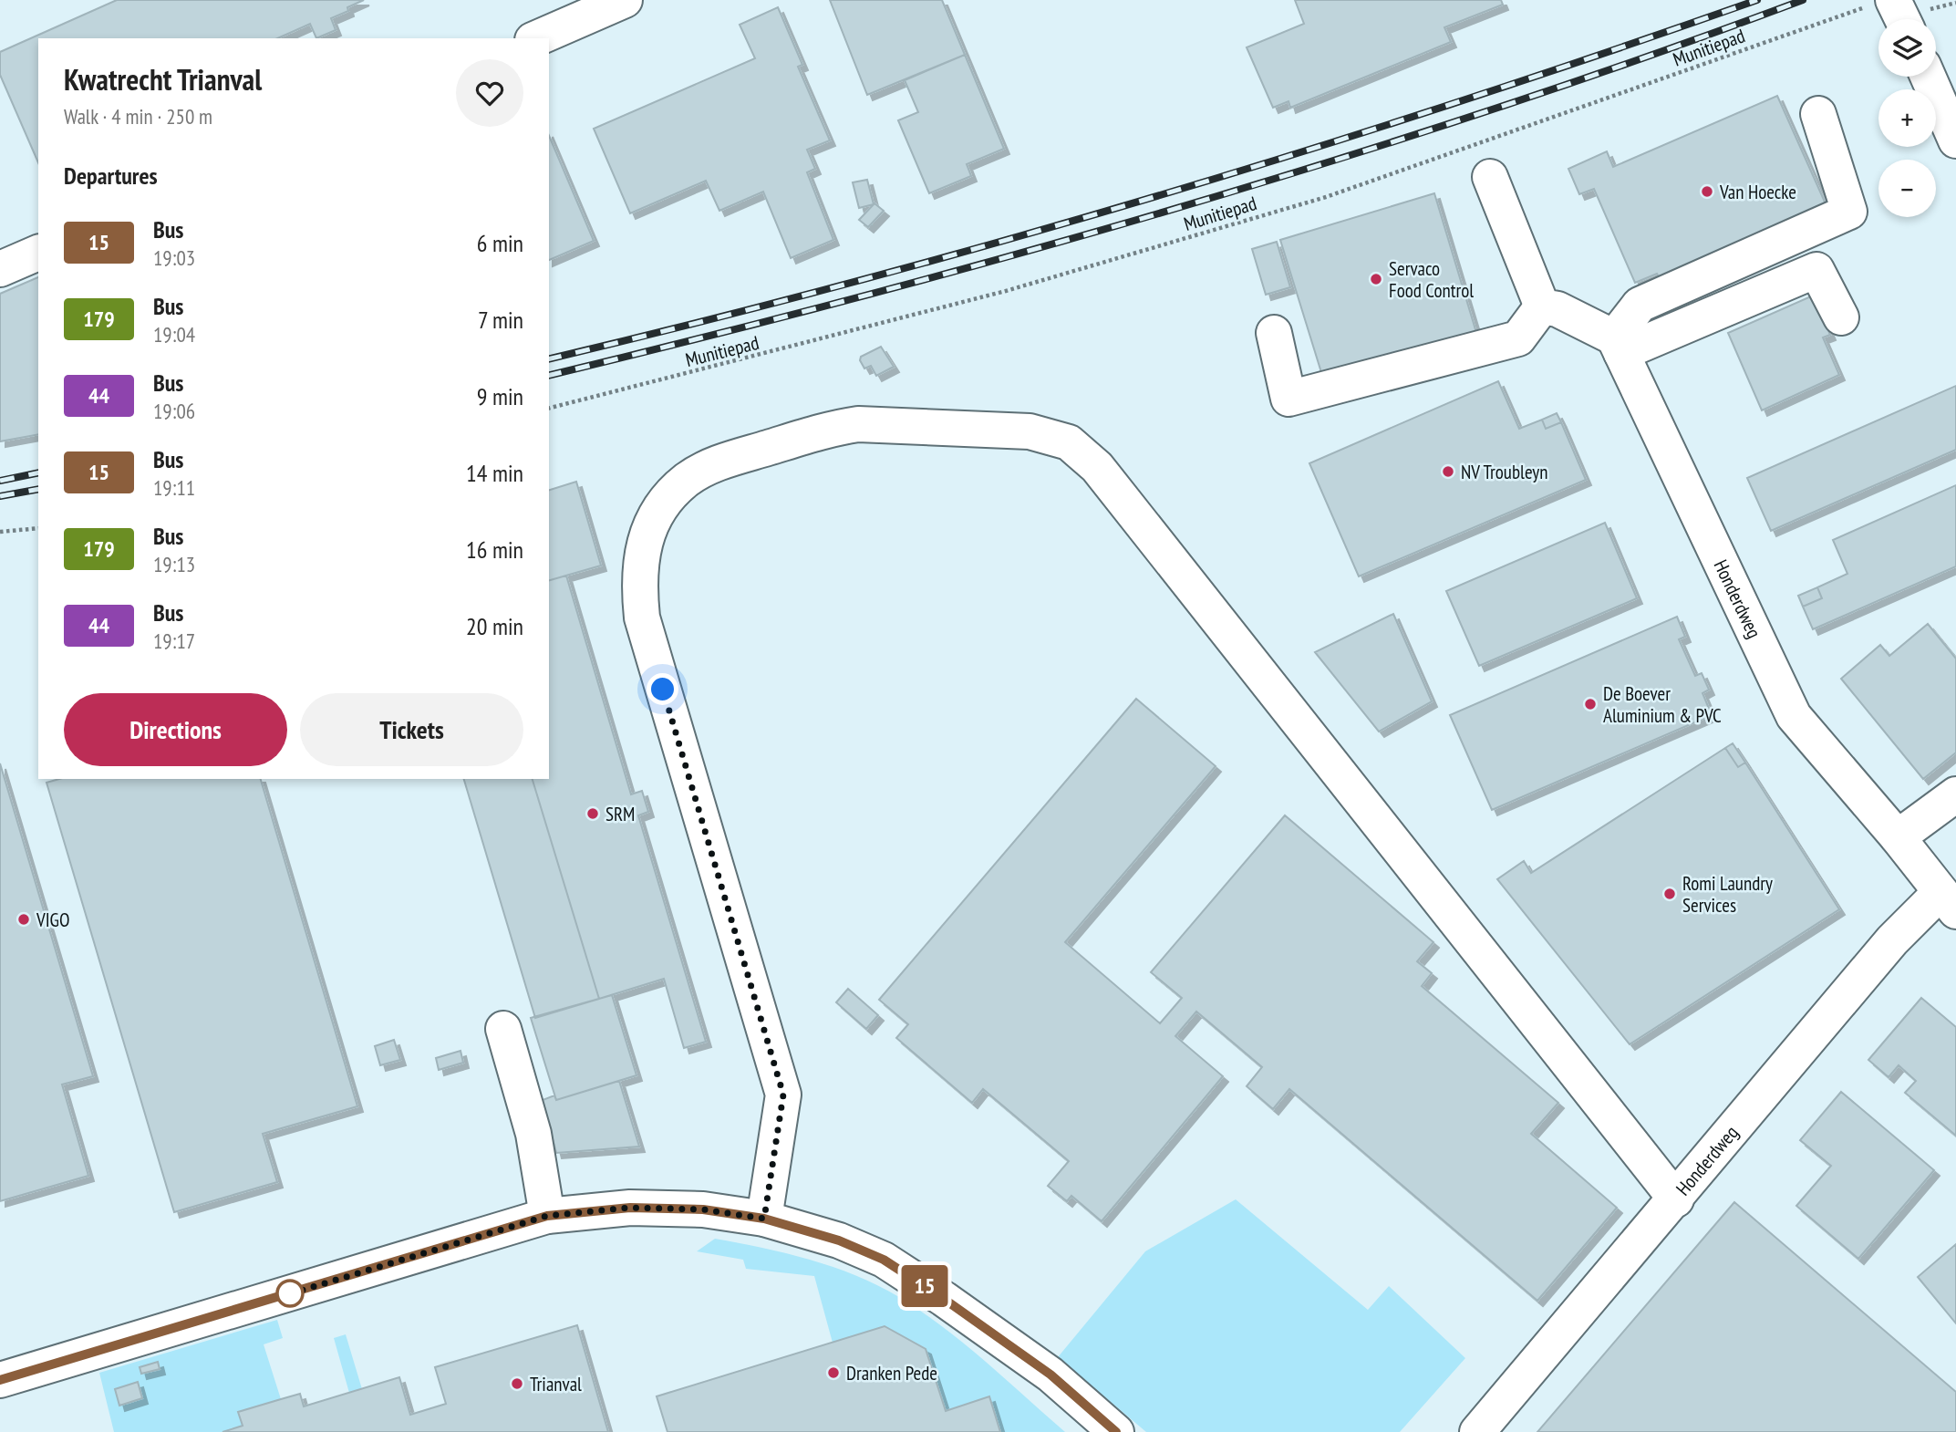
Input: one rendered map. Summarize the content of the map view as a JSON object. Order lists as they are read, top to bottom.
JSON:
{
  "streets": {
    "street": ["Honderdweg"],
    "path": ["Munitiepad"]
  },
  "places": [
    "Van Hoecke",
    "Servaco Food Control",
    "NV Troubleyn",
    "De Boever Aluminium & PVC",
    "SRM",
    "Romi Laundry Services",
    "VIGO",
    "Dranken Pede",
    "Trianval"
  ],
  "lines": ["bus line 15"],
  "page": {
    "on_map": "15",
    "map_buttons": ["+", "−"],
    "heading": [
      ["Kwatrecht Trianval", "Walk · 4 min · 250 m"],
      "Departures"
    ],
    "list": [
      {
        "mark": "15",
        "name": "Bus",
        "note": "19:03",
        "value": "6 min"
      },
      {
        "mark": "179",
        "name": "Bus",
        "note": "19:04",
        "value": "7 min"
      },
      {
        "mark": "44",
        "name": "Bus",
        "note": "19:06",
        "value": "9 min"
      },
      {
        "mark": "15",
        "name": "Bus",
        "note": "19:11",
        "value": "14 min"
      },
      {
        "mark": "179",
        "name": "Bus",
        "note": "19:13",
        "value": "16 min"
      },
      {
        "mark": "44",
        "name": "Bus",
        "note": "19:17",
        "value": "20 min"
      }
    ],
    "buttons": ["Directions", "Tickets"]
  }
}
